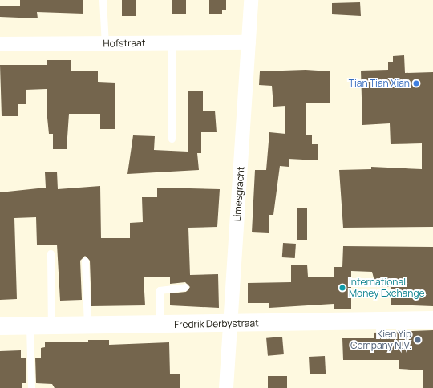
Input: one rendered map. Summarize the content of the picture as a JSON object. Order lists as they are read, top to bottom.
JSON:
{
  "streets": {
    "main road": ["Fredrik Derbystraat"],
    "street": ["Hofstraat", "Limesgracht"]
  },
  "crossings": [
    ["Hofstraat", "Limesgracht"],
    ["Limesgracht", "Fredrik Derbystraat"]
  ],
  "places": ["Tian Tian Xian", "International Money Exchange", "Kien Yip Company N.V."]
}
